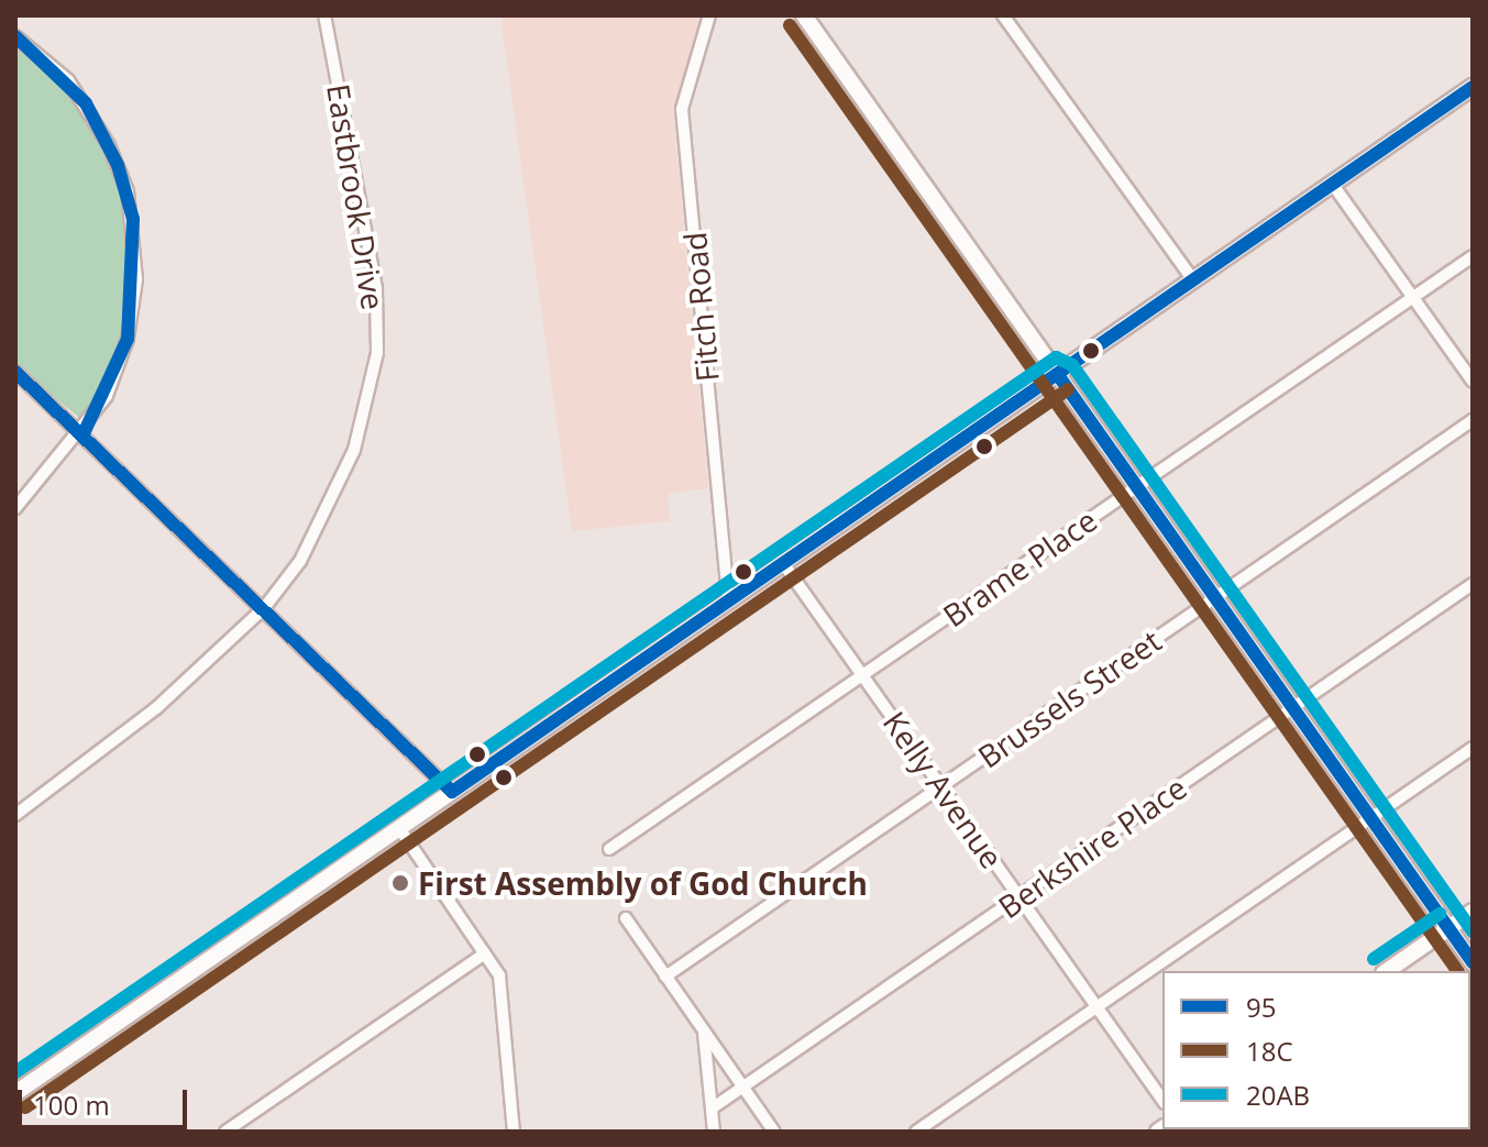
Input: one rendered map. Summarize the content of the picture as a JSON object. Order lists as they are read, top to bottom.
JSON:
{
  "streets": {
    "street": [
      "Eastbrook Drive",
      "Fitch Road",
      "Brame Place",
      "Brussels Street",
      "Kelly Avenue",
      "Berkshire Place"
    ]
  },
  "crossings": [
    ["Brame Place", "Kelly Avenue"],
    ["Brussels Street", "Kelly Avenue"],
    ["Kelly Avenue", "Berkshire Place"]
  ],
  "places": ["First Assembly of God Church"],
  "lines": ["transit line 18C", "transit line 95", "transit line 20AB"],
  "legend": ["95", "18C", "20AB"],
  "scale_bar": "100 m"
}
